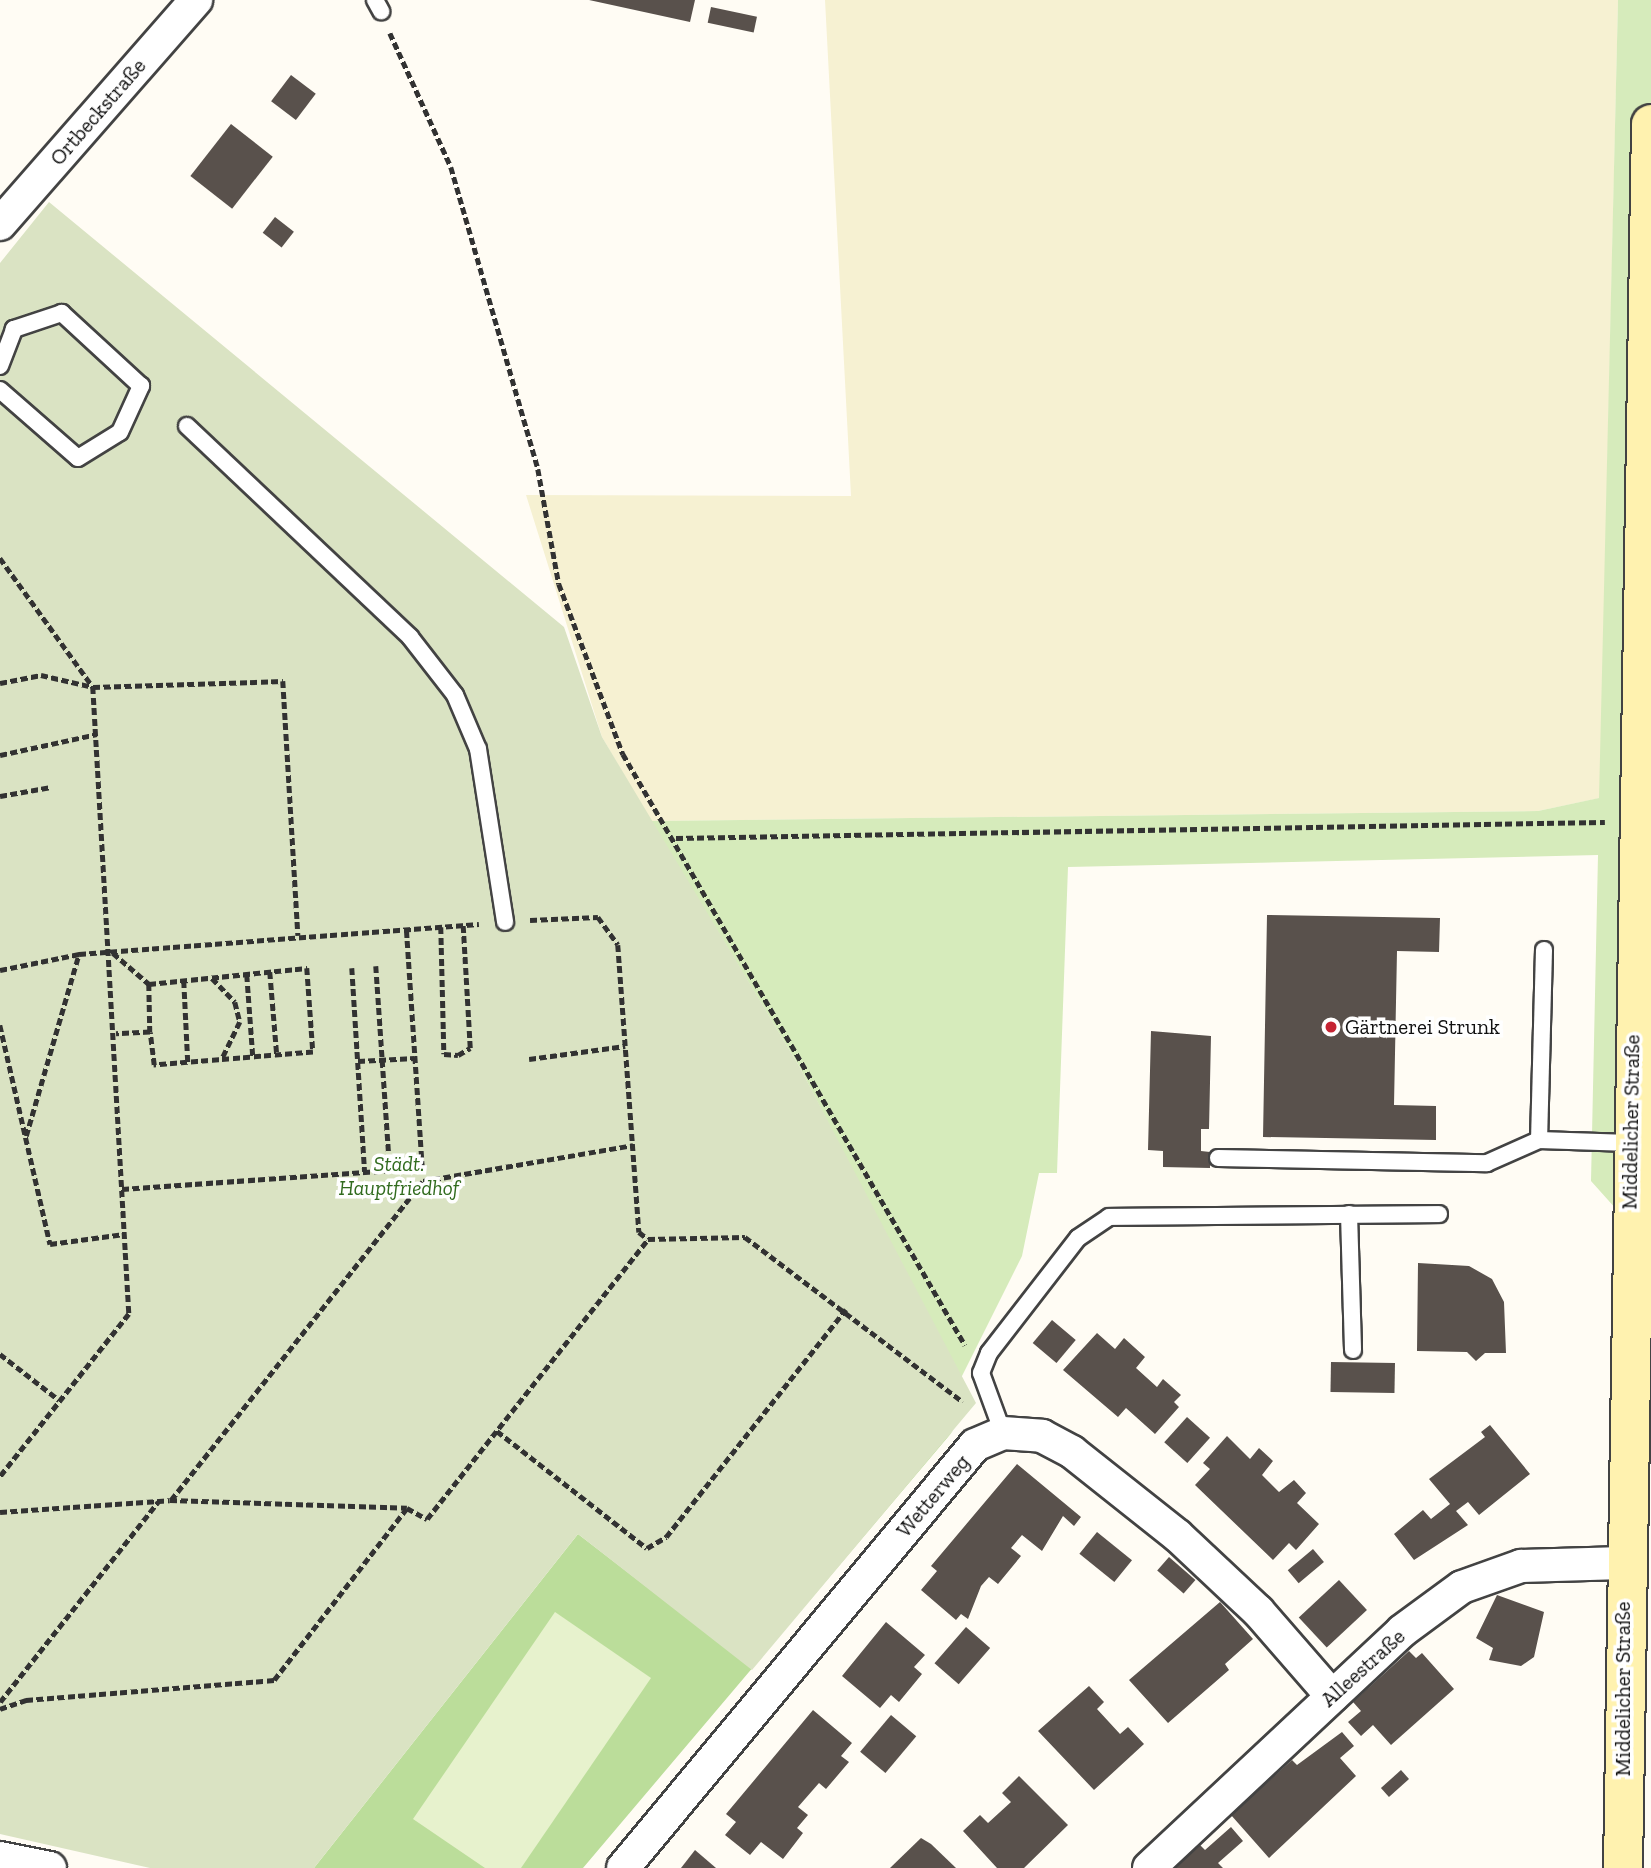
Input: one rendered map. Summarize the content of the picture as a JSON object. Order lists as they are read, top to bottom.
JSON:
{
  "streets": {
    "street": [
      "Ortbeckstraße",
      "Middelicher Straße",
      "Wetterweg",
      "Alleestraße"
    ]
  },
  "crossings": [
    ["Middelicher Straße", "Alleestraße"]
  ],
  "parks": ["Städt. Hauptfriedhof"],
  "places": ["Gärtnerei Strunk"]
}
